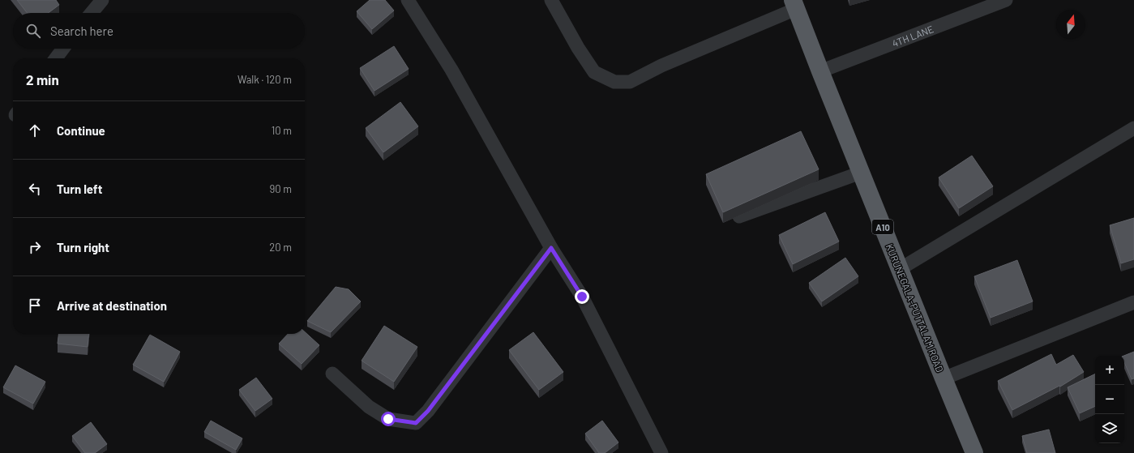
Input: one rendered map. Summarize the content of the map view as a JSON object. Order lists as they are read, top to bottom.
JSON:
{
  "streets": {
    "highway": ["A10", "KURUNEGALA-PUTTALAM ROAD"],
    "street": ["4TH LANE"]
  },
  "crossings": [
    ["4TH LANE", "KURUNEGALA-PUTTALAM ROAD"]
  ],
  "north": "top",
  "page": {
    "search": "Search here",
    "heading": ["2 min", "Walk · 120 m"],
    "list": [
      ["Continue", "10 m"],
      ["Turn left", "90 m"],
      ["Turn right", "20 m"],
      "Arrive at destination"
    ],
    "map_buttons": ["+", "−"]
  }
}
